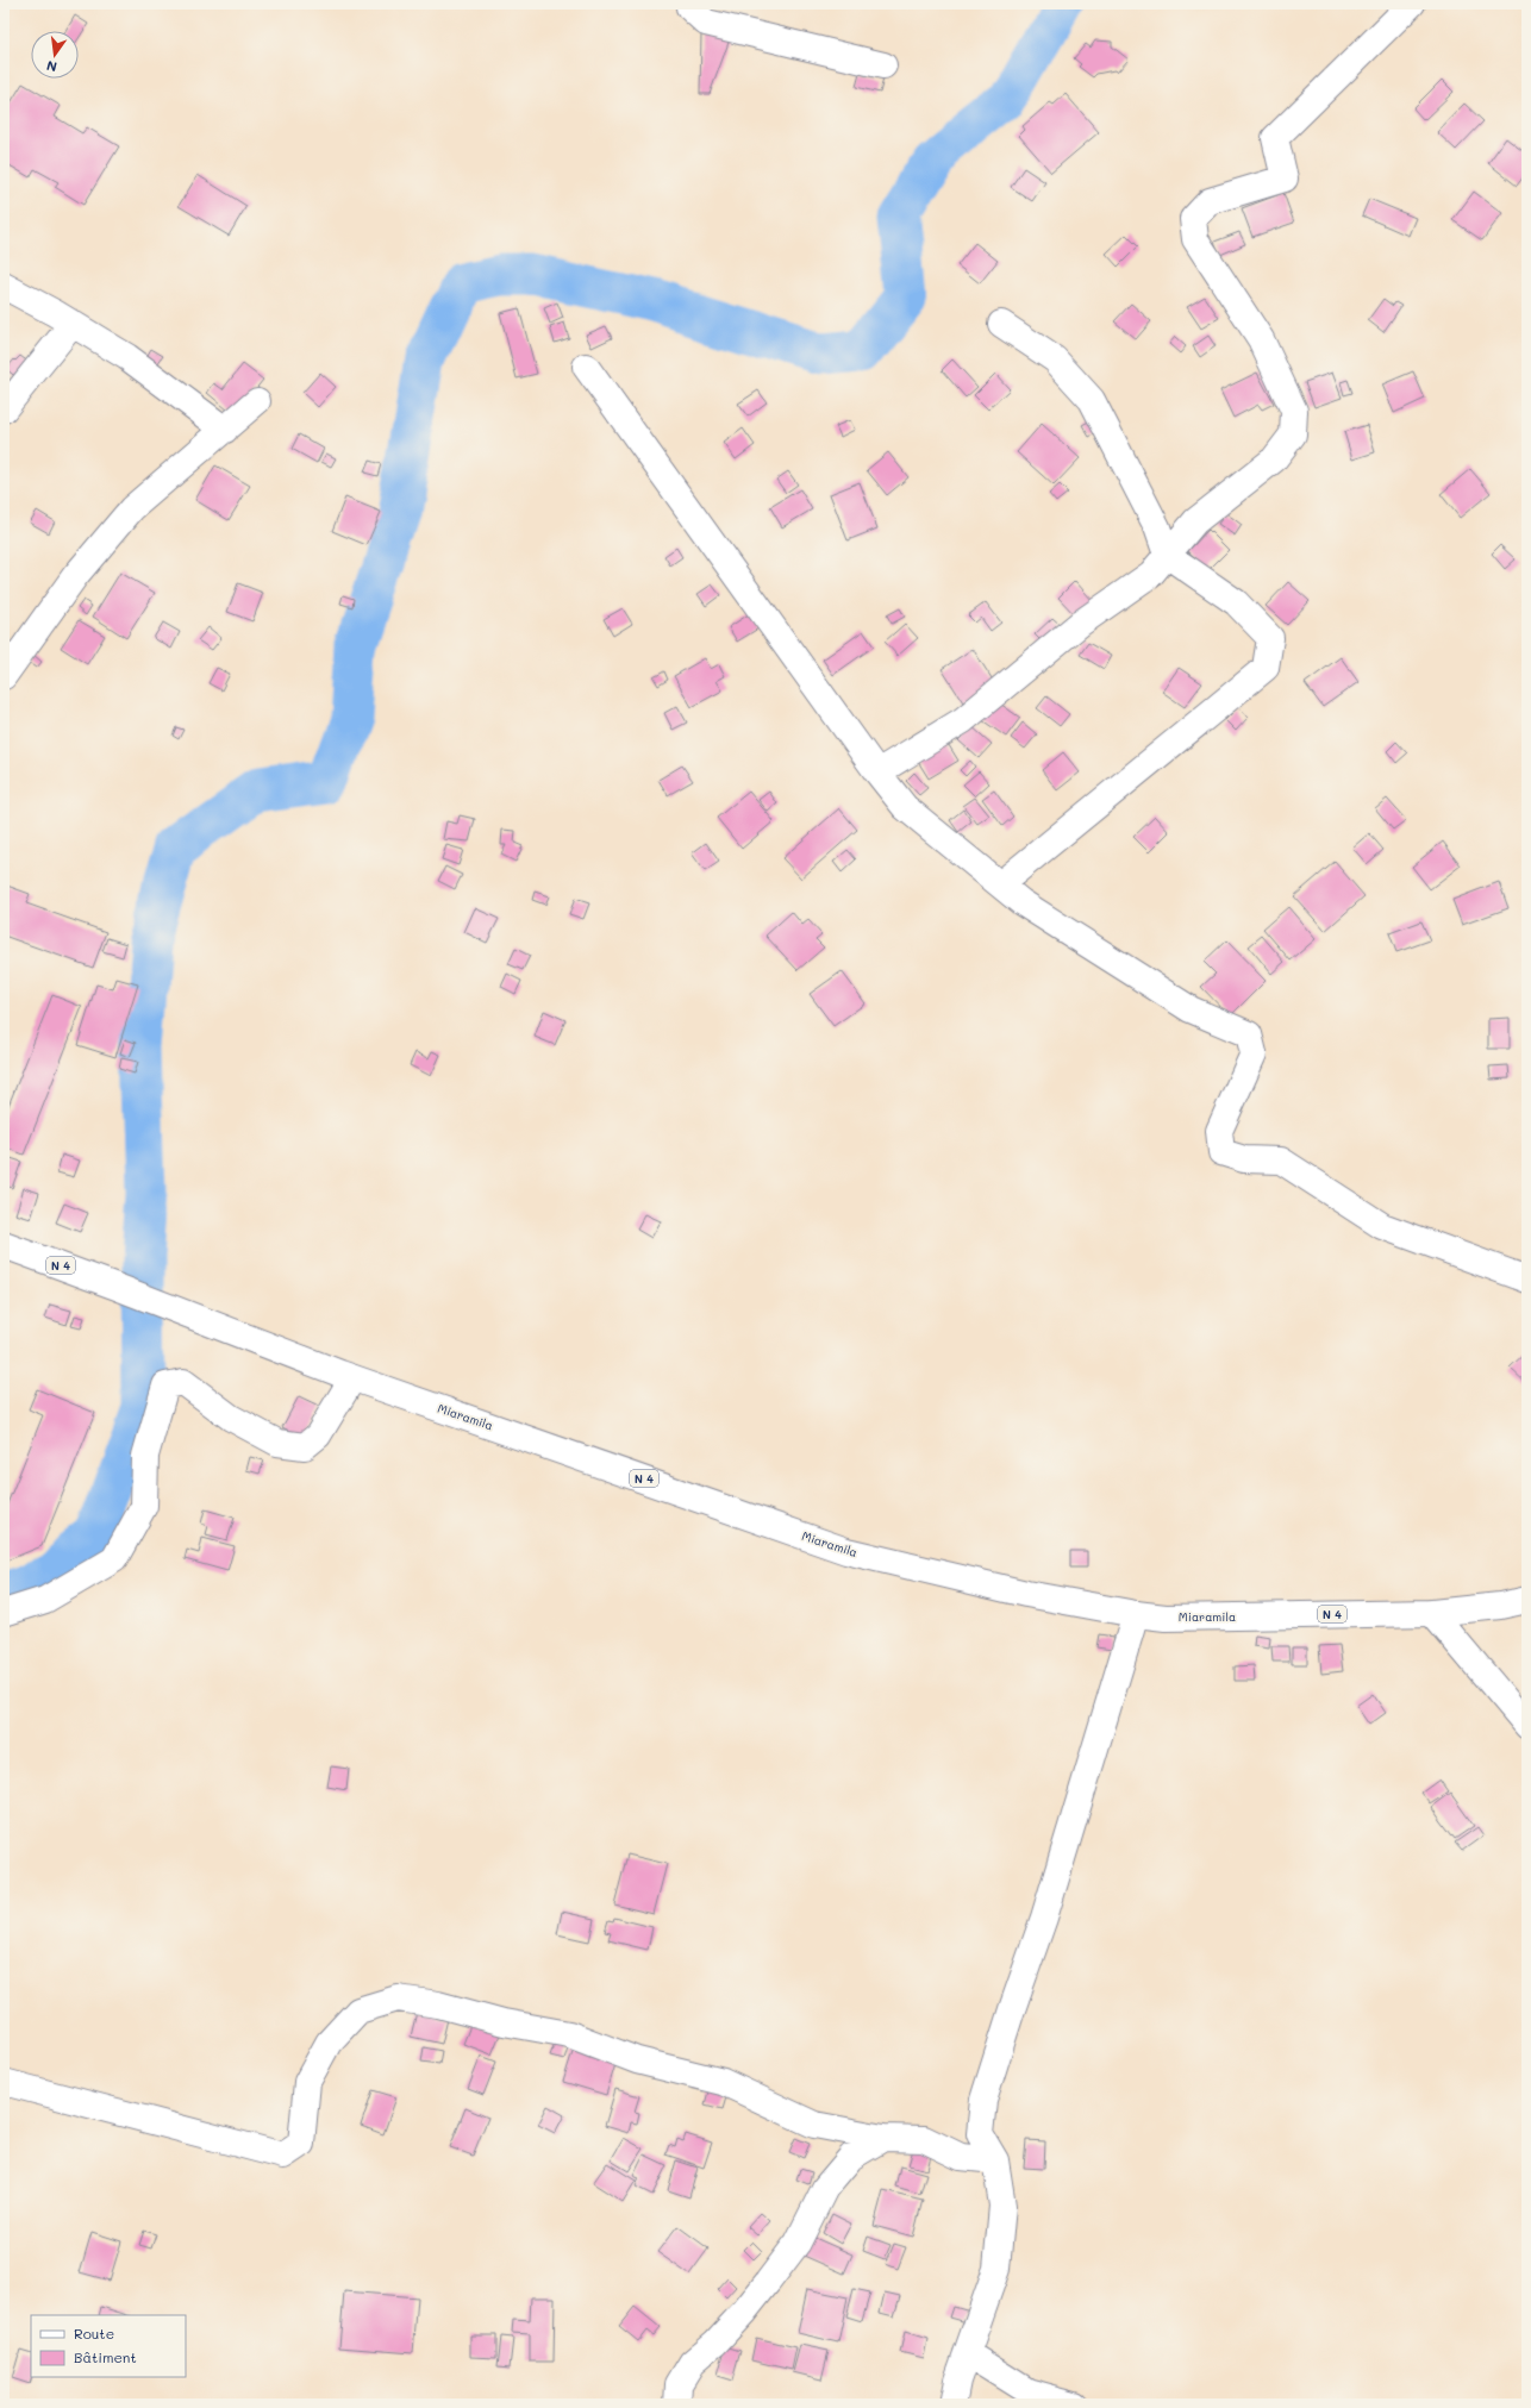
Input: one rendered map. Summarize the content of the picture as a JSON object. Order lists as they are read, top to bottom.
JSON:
{
  "streets": {
    "street": ["N 4", "Miaramila"]
  },
  "legend": ["Route", "Bâtiment"],
  "north": "bottom"
}
